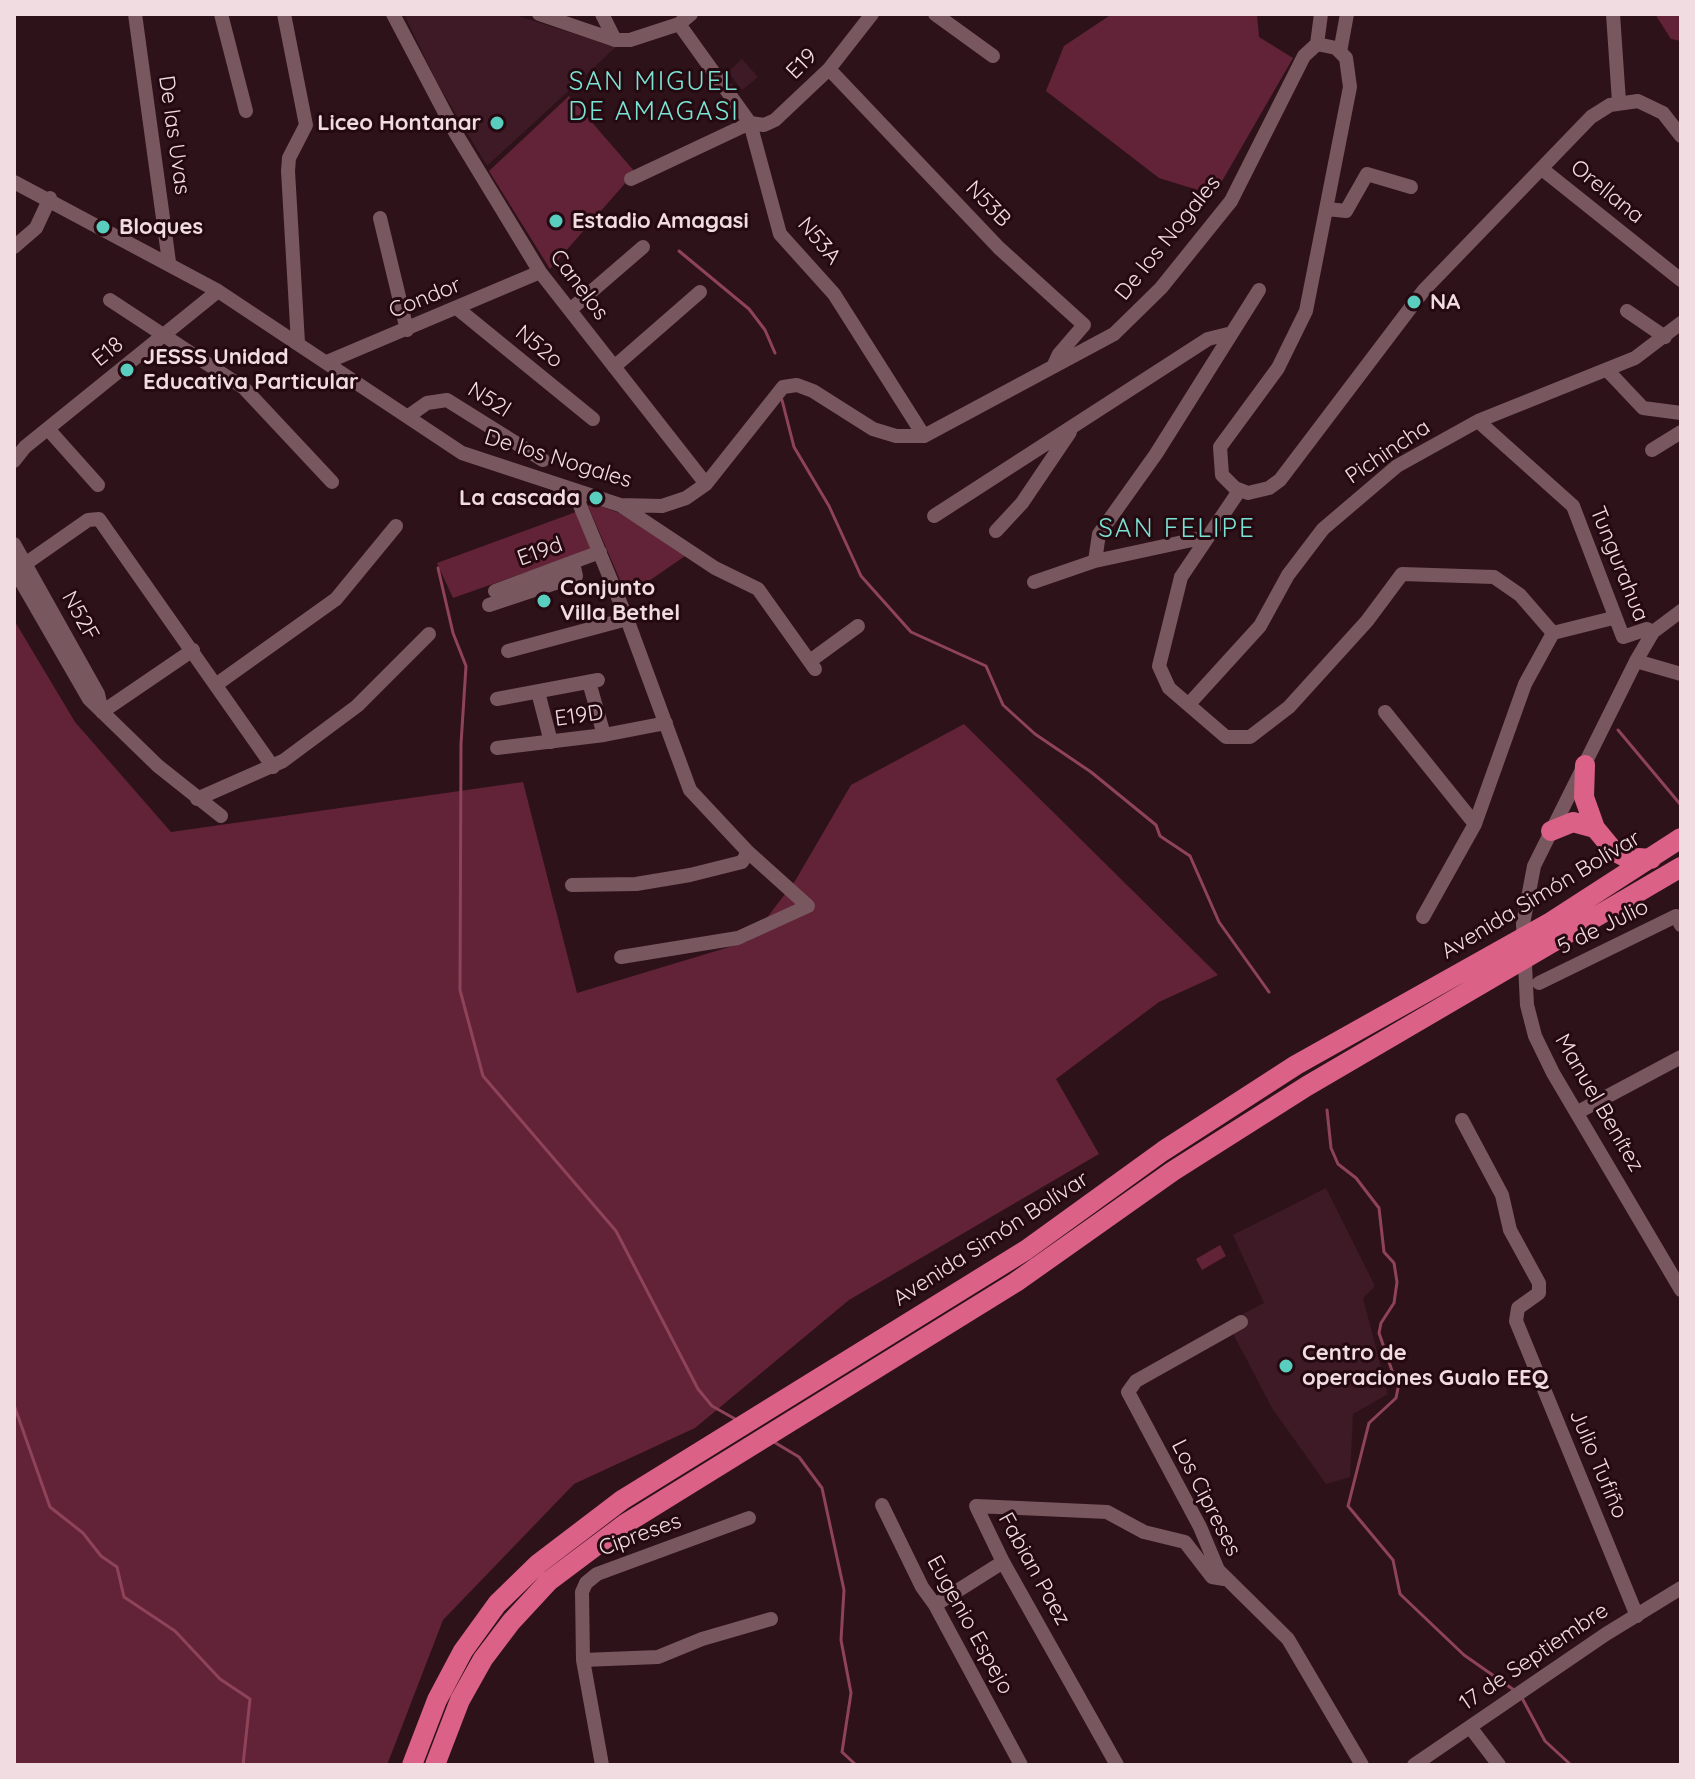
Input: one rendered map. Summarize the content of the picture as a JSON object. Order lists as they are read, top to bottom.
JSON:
{
  "streets": {
    "highway": ["Avenida Simón Bolívar"],
    "street": [
      "E19",
      "De las Uvas",
      "Orellana",
      "N53B",
      "De los Nogales",
      "N53A",
      "Canelos",
      "Condor",
      "N52o",
      "E18",
      "N52l",
      "Pichincha",
      "E19d",
      "Tungurahua",
      "N52F",
      "E19D",
      "5 de Julio",
      "Manuel Benítez",
      "Julio Tufiño",
      "Los Cipreses",
      "Cipreses",
      "Fabian Paez",
      "Eugenio Espejo",
      "17 de Septiembre"
    ]
  },
  "crossings": [
    ["E19", "N53B"],
    ["E19", "N53A"],
    ["De las Uvas", "De los Nogales"],
    ["N53B", "De los Nogales"],
    ["De los Nogales", "N53A"],
    ["De los Nogales", "Canelos"],
    ["De los Nogales", "Condor"],
    ["De los Nogales", "E18"],
    ["De los Nogales", "N52l"],
    ["Canelos", "Condor"],
    ["Condor", "N52o"],
    ["Pichincha", "Tungurahua"],
    ["Julio Tufiño", "17 de Septiembre"],
    ["Los Cipreses", "Fabian Paez"]
  ],
  "districts": ["SAN MIGUEL DE AMAGASI", "SAN FELIPE"],
  "places": [
    "Liceo Hontanar",
    "Estadio Amagasi",
    "Bloques",
    "NA",
    "JESSS Unidad Educativa Particular",
    "La cascada",
    "Conjunto Villa Bethel",
    "Centro de operaciones Gualo EEQ"
  ]
}
